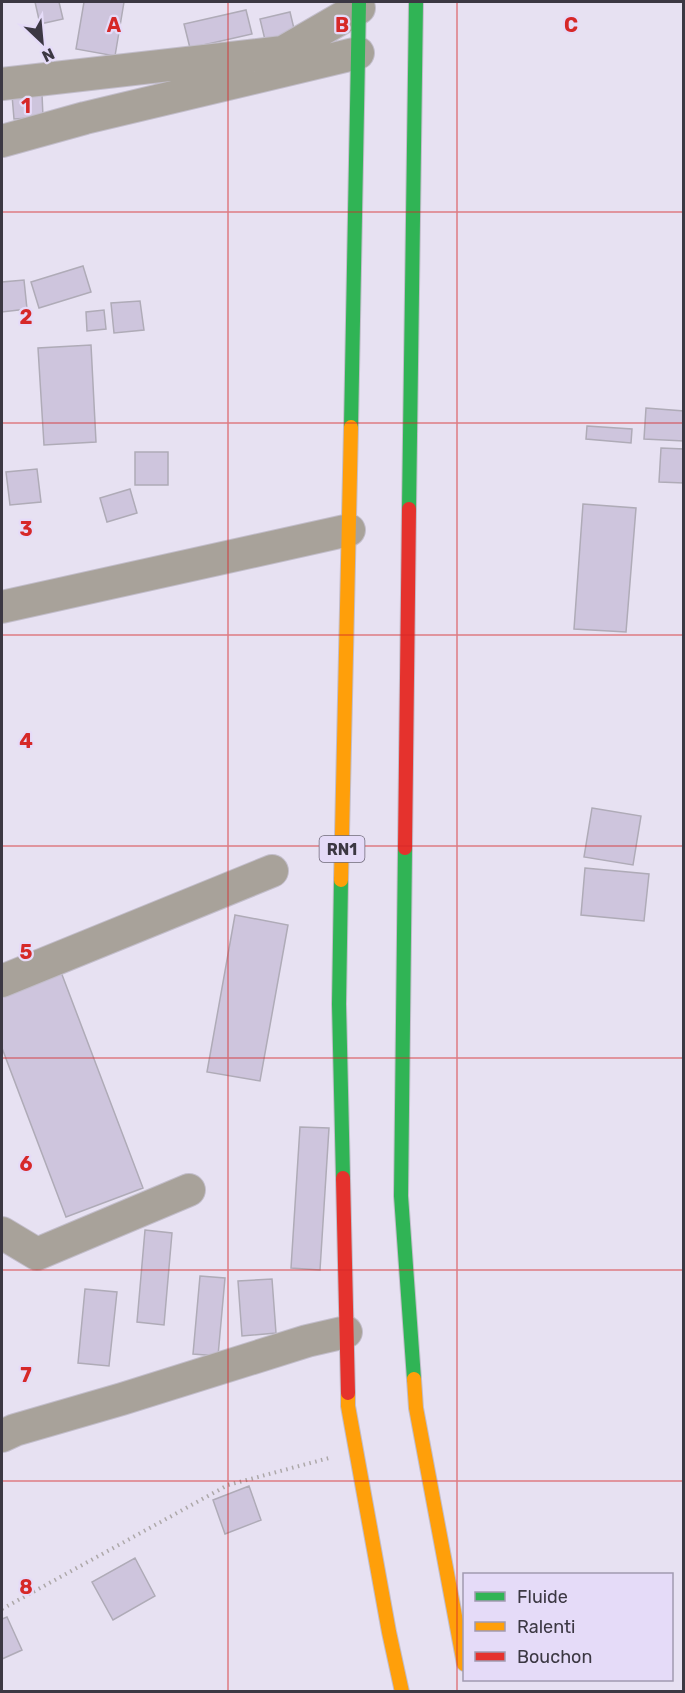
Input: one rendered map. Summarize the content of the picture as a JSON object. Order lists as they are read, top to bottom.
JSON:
{
  "streets": {
    "highway": ["RN1"]
  },
  "legend": ["Fluide", "Ralenti", "Bouchon"],
  "north": "bottom right",
  "grid": {
    "columns": ["A", "B", "C"],
    "rows": [
      "1",
      "2",
      "3",
      "4",
      "5",
      "6",
      "7",
      "8"
    ]
  }
}
